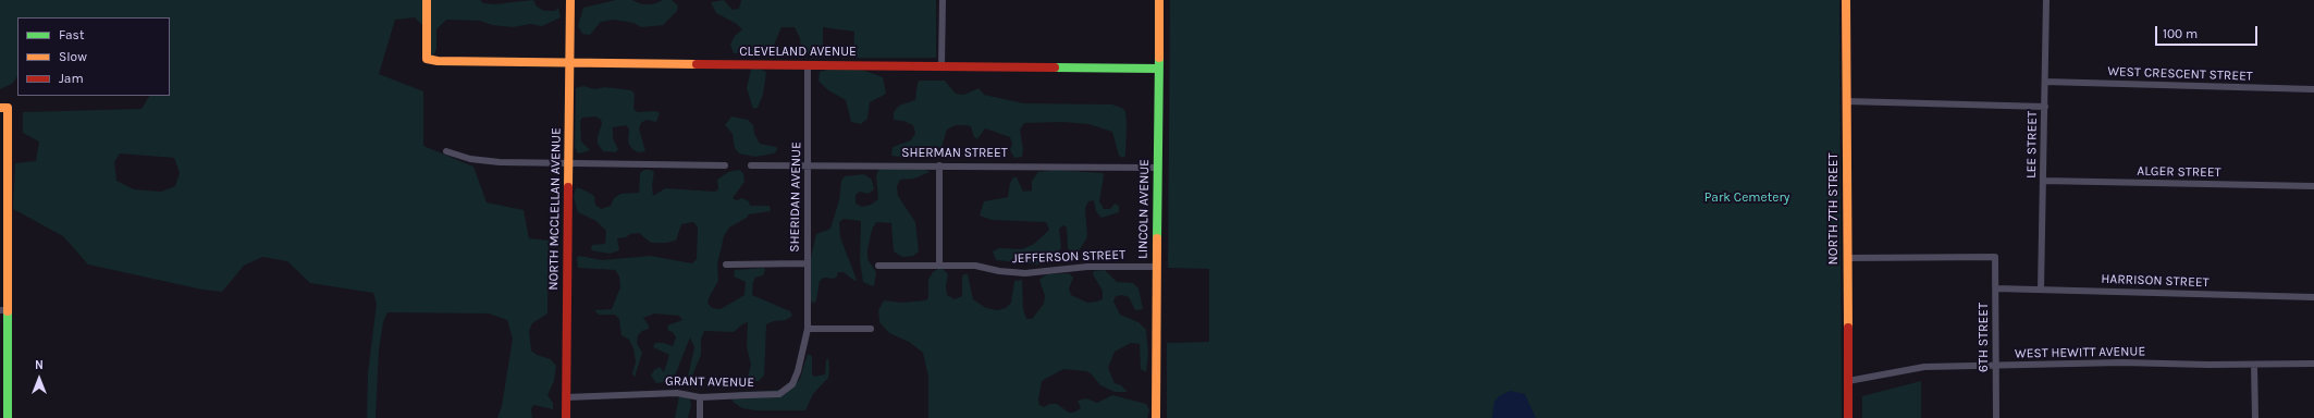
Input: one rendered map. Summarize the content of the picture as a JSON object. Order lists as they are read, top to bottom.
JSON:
{
  "streets": {
    "street": [
      "CLEVELAND AVENUE",
      "WEST CRESCENT STREET",
      "LEE STREET",
      "SHERMAN STREET",
      "ALGER STREET",
      "SHERIDAN AVENUE",
      "NORTH MCCLELLAN AVENUE",
      "LINCOLN AVENUE",
      "NORTH 7TH STREET",
      "JEFFERSON STREET",
      "HARRISON STREET",
      "6TH STREET",
      "WEST HEWITT AVENUE",
      "GRANT AVENUE"
    ]
  },
  "crossings": [
    ["CLEVELAND AVENUE", "SHERIDAN AVENUE"],
    ["CLEVELAND AVENUE", "NORTH MCCLELLAN AVENUE"],
    ["CLEVELAND AVENUE", "LINCOLN AVENUE"],
    ["WEST CRESCENT STREET", "LEE STREET"],
    ["LEE STREET", "ALGER STREET"],
    ["LEE STREET", "HARRISON STREET"],
    ["SHERMAN STREET", "SHERIDAN AVENUE"],
    ["SHERMAN STREET", "LINCOLN AVENUE"],
    ["SHERIDAN AVENUE", "GRANT AVENUE"],
    ["NORTH MCCLELLAN AVENUE", "GRANT AVENUE"],
    ["LINCOLN AVENUE", "JEFFERSON STREET"],
    ["NORTH 7TH STREET", "6TH STREET"],
    ["NORTH 7TH STREET", "WEST HEWITT AVENUE"],
    ["HARRISON STREET", "6TH STREET"],
    ["6TH STREET", "WEST HEWITT AVENUE"]
  ],
  "parks": ["Park Cemetery"],
  "legend": ["Fast", "Slow", "Jam"],
  "scale_bar": "100 m",
  "north": "top"
}
